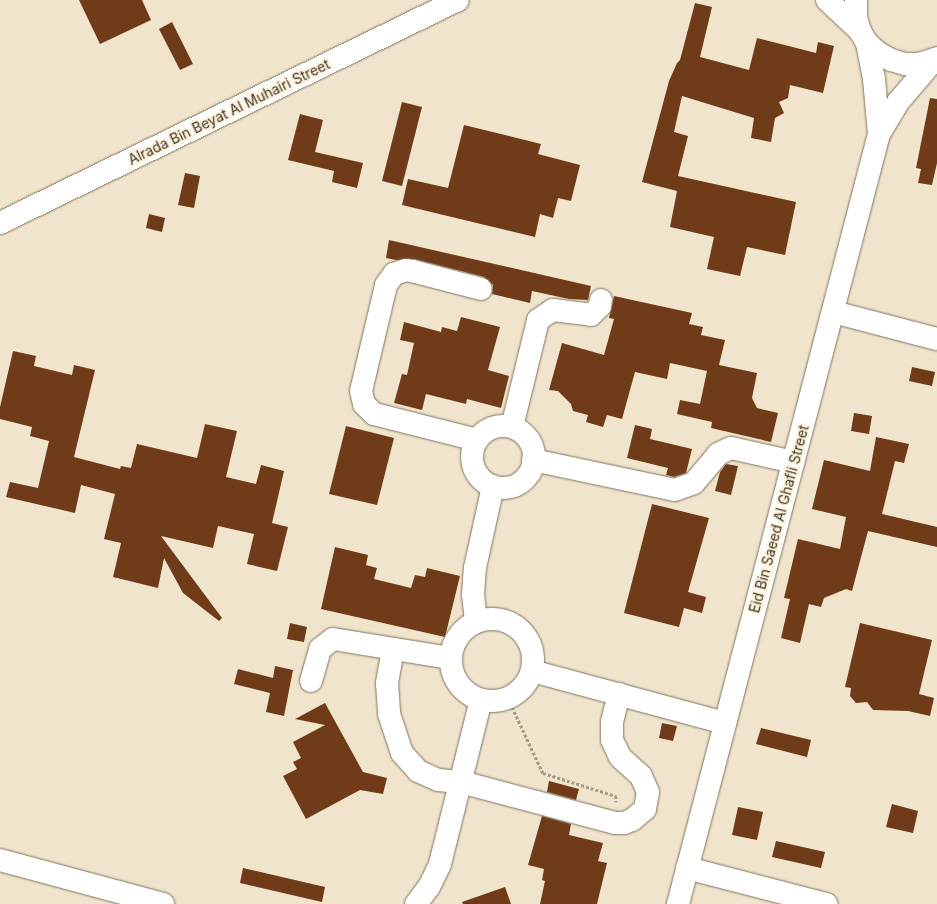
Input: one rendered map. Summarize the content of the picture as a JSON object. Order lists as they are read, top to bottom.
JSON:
{
  "streets": {
    "street": ["Alrada Bin Beyat Al Muhairi Street", "Eid Bin Saeed Al Ghafli Street"]
  }
}
